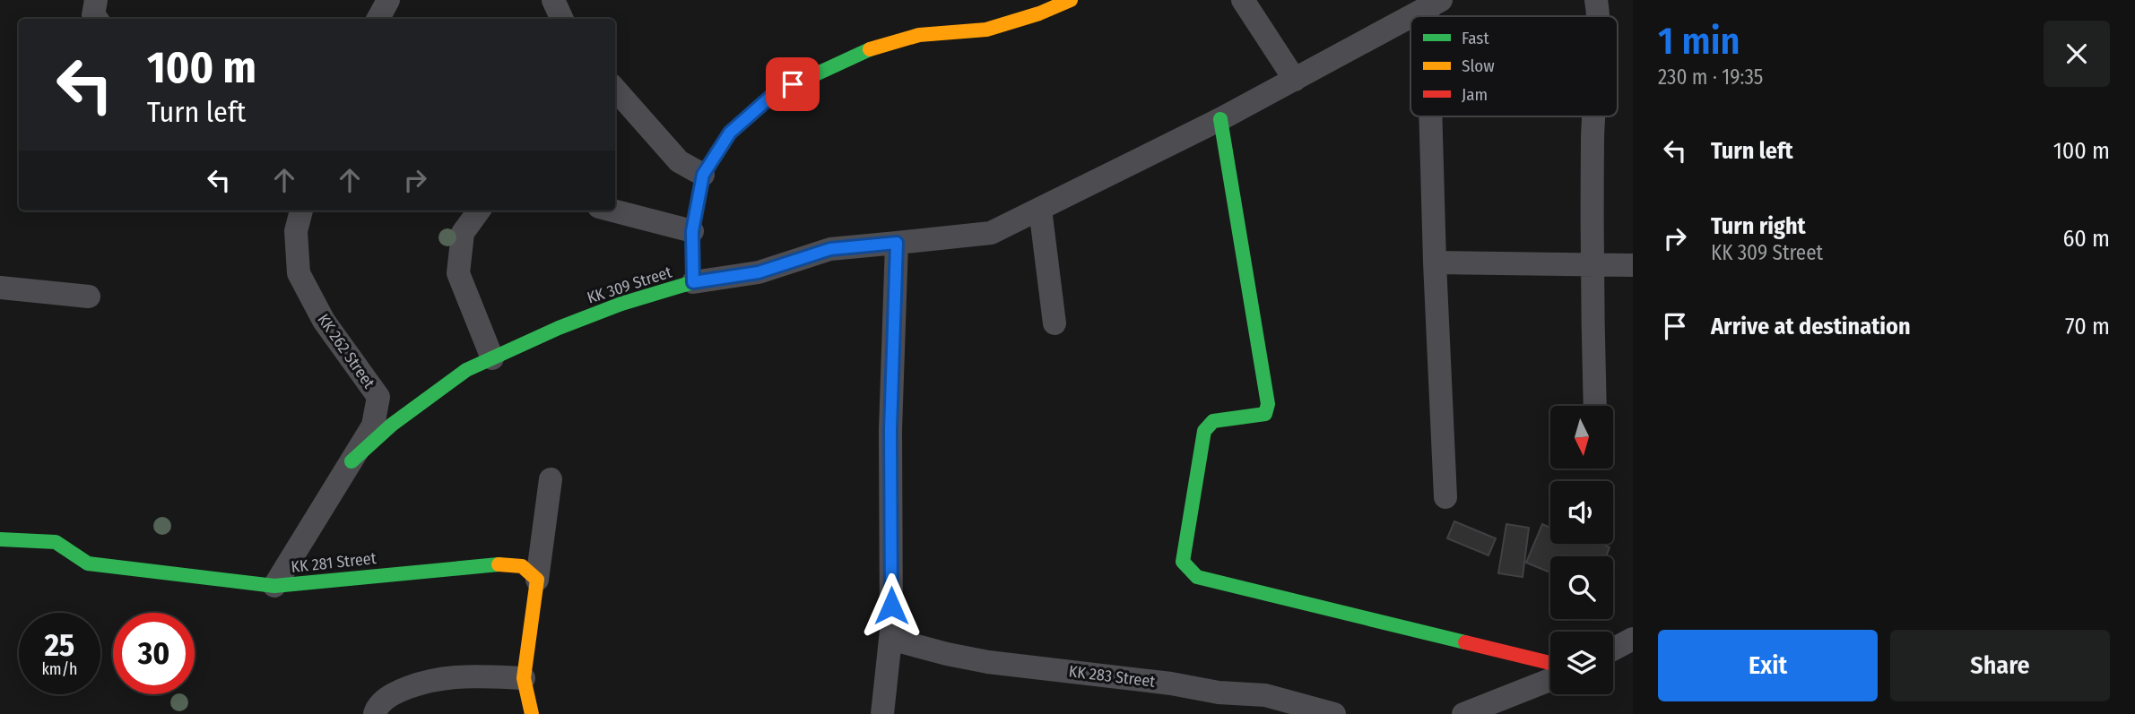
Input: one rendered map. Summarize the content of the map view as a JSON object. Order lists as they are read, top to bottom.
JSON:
{
  "streets": {
    "street": [
      "KK 309 Street",
      "KK 262 Street",
      "KK 281 Street",
      "KK 283 Street"
    ]
  },
  "crossings": [
    ["KK 309 Street", "KK 262 Street"],
    ["KK 262 Street", "KK 281 Street"]
  ],
  "legend": ["Fast", "Slow", "Jam"],
  "north": "bottom",
  "page": {
    "heading": ["1 min", "230 m · 19:35"],
    "turn": ["100 m", "Turn left"],
    "list": [
      {
        "name": "Turn left",
        "value": "100 m"
      },
      {
        "name": "Turn right",
        "note": "KK 309 Street",
        "value": "60 m"
      },
      {
        "name": "Arrive at destination",
        "value": "70 m"
      }
    ],
    "speed": "25 km/h",
    "limit": "30",
    "buttons": ["Exit", "Share"]
  }
}
